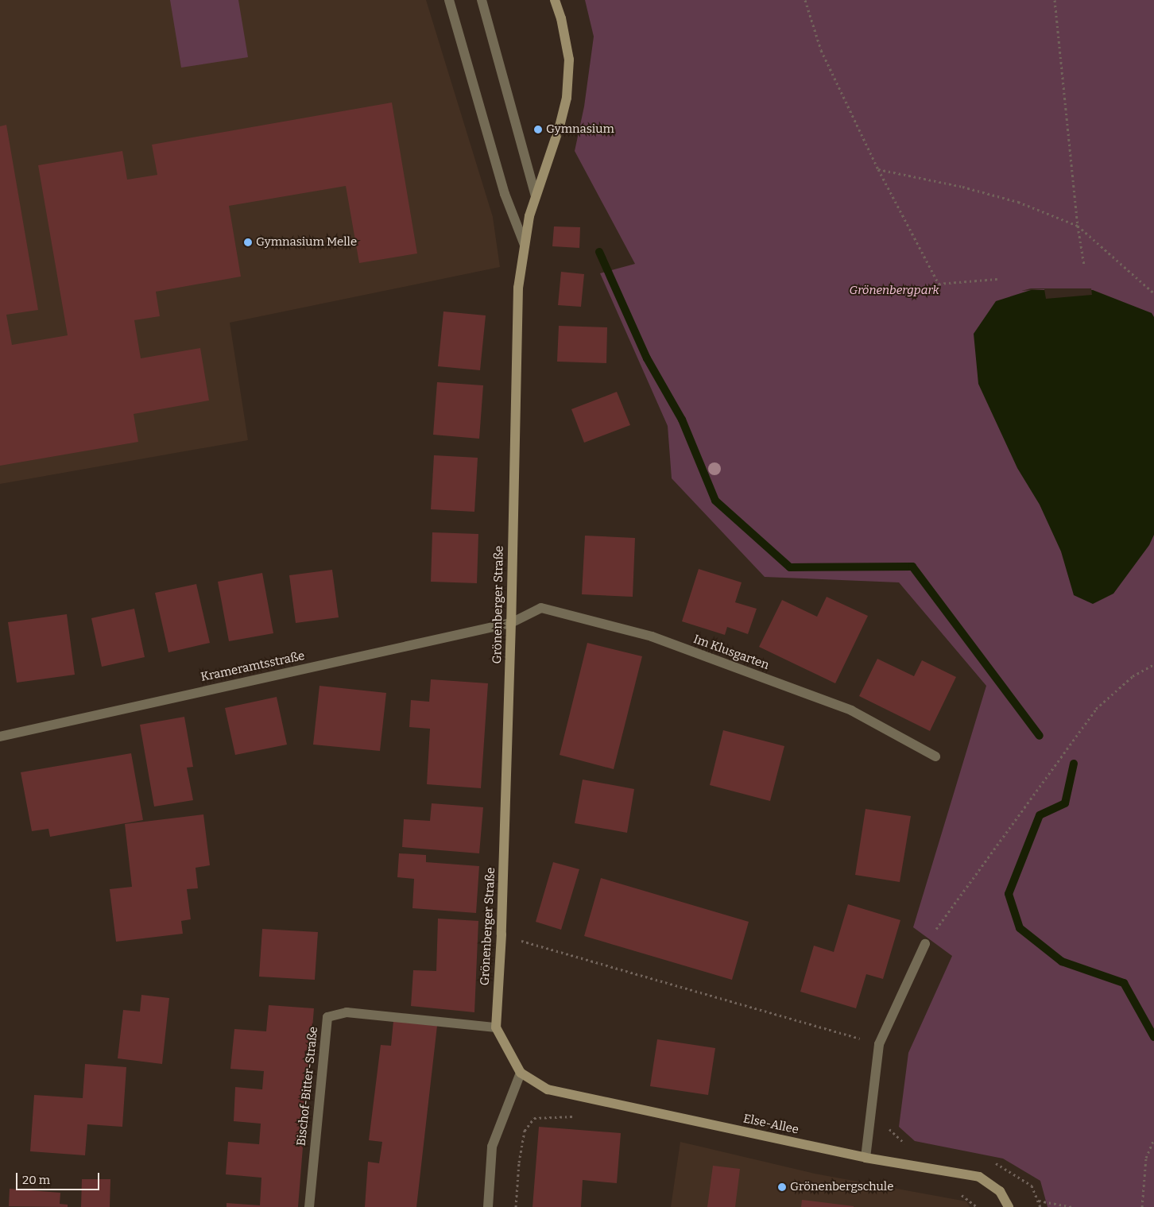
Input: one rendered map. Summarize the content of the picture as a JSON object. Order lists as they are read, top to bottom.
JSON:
{
  "streets": {
    "street": [
      "Grönenberger Straße",
      "Im Klusgarten",
      "Krameramtsstraße",
      "Bischof-Bitter-Straße",
      "Else-Allee"
    ]
  },
  "crossings": [
    ["Grönenberger Straße", "Im Klusgarten"],
    ["Grönenberger Straße", "Krameramtsstraße"],
    ["Grönenberger Straße", "Bischof-Bitter-Straße"],
    ["Im Klusgarten", "Krameramtsstraße"]
  ],
  "parks": ["Grönenbergpark"],
  "places": ["Gymnasium", "Gymnasium Melle", "Grönenbergschule"],
  "scale_bar": "20 m"
}
